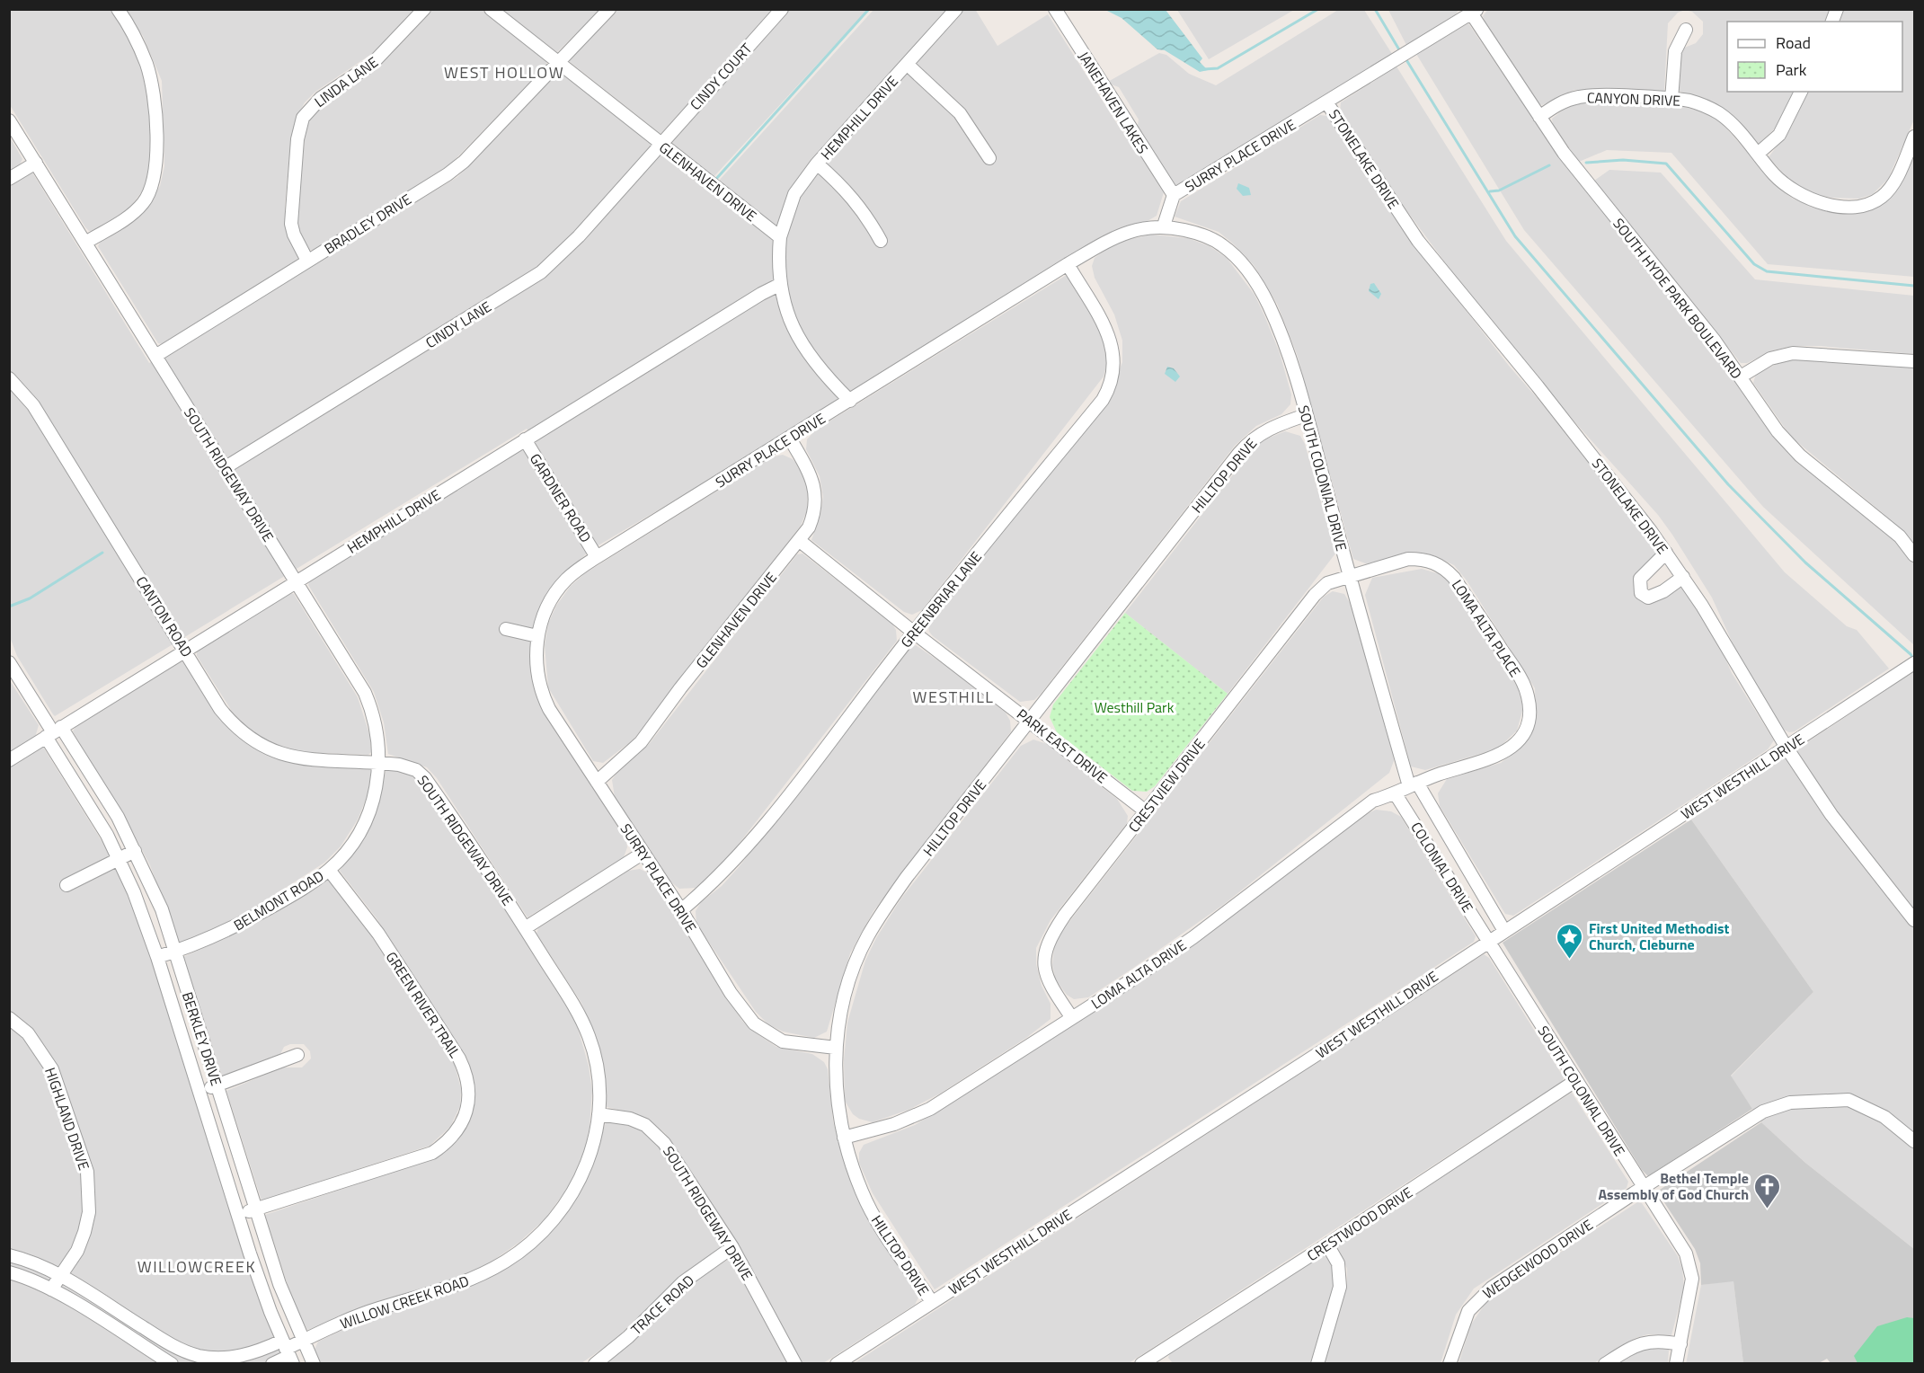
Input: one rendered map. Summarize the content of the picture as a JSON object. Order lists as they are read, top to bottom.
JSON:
{
  "streets": {
    "street": [
      "CINDY COURT",
      "LINDA LANE",
      "CANYON DRIVE",
      "JANEHAVEN LAKES",
      "HEMPHILL DRIVE",
      "SURRY PLACE DRIVE",
      "STONELAKE DRIVE",
      "GLENHAVEN DRIVE",
      "BRADLEY DRIVE",
      "SOUTH HYDE PARK BOULEVARD",
      "CINDY LANE",
      "SOUTH RIDGEWAY DRIVE",
      "HILLTOP DRIVE",
      "SOUTH COLONIAL DRIVE",
      "GARDNER ROAD",
      "GREENBRIAR LANE",
      "CANTON ROAD",
      "LOMA ALTA PLACE",
      "PARK EAST DRIVE",
      "WEST WESTHILL DRIVE",
      "CRESTVIEW DRIVE",
      "COLONIAL DRIVE",
      "BELMONT ROAD",
      "LOMA ALTA DRIVE",
      "GREEN RIVER TRAIL",
      "BERKLEY DRIVE",
      "HIGHLAND DRIVE",
      "CRESTWOOD DRIVE",
      "WEDGEWOOD DRIVE",
      "WILLOW CREEK ROAD",
      "TRACE ROAD"
    ]
  },
  "crossings": [
    ["CINDY COURT", "GLENHAVEN DRIVE"],
    ["CINDY COURT", "CINDY LANE"],
    ["LINDA LANE", "BRADLEY DRIVE"],
    ["CANYON DRIVE", "SOUTH HYDE PARK BOULEVARD"],
    ["JANEHAVEN LAKES", "SURRY PLACE DRIVE"],
    ["HEMPHILL DRIVE", "GLENHAVEN DRIVE"],
    ["HEMPHILL DRIVE", "SOUTH RIDGEWAY DRIVE"],
    ["HEMPHILL DRIVE", "GARDNER ROAD"],
    ["HEMPHILL DRIVE", "CANTON ROAD"],
    ["HEMPHILL DRIVE", "BERKLEY DRIVE"],
    ["SURRY PLACE DRIVE", "STONELAKE DRIVE"],
    ["SURRY PLACE DRIVE", "GLENHAVEN DRIVE"],
    ["SURRY PLACE DRIVE", "SOUTH HYDE PARK BOULEVARD"],
    ["SURRY PLACE DRIVE", "HILLTOP DRIVE"],
    ["SURRY PLACE DRIVE", "SOUTH COLONIAL DRIVE"],
    ["SURRY PLACE DRIVE", "GARDNER ROAD"],
    ["SURRY PLACE DRIVE", "GREENBRIAR LANE"],
    ["STONELAKE DRIVE", "WEST WESTHILL DRIVE"],
    ["GLENHAVEN DRIVE", "BRADLEY DRIVE"],
    ["GLENHAVEN DRIVE", "CINDY LANE"],
    ["GLENHAVEN DRIVE", "PARK EAST DRIVE"],
    ["BRADLEY DRIVE", "SOUTH RIDGEWAY DRIVE"],
    ["CINDY LANE", "SOUTH RIDGEWAY DRIVE"],
    ["SOUTH RIDGEWAY DRIVE", "CANTON ROAD"],
    ["SOUTH RIDGEWAY DRIVE", "BELMONT ROAD"],
    ["SOUTH RIDGEWAY DRIVE", "WILLOW CREEK ROAD"],
    ["SOUTH RIDGEWAY DRIVE", "TRACE ROAD"],
    ["HILLTOP DRIVE", "SOUTH COLONIAL DRIVE"],
    ["HILLTOP DRIVE", "PARK EAST DRIVE"],
    ["HILLTOP DRIVE", "WEST WESTHILL DRIVE"],
    ["HILLTOP DRIVE", "LOMA ALTA DRIVE"],
    ["SOUTH COLONIAL DRIVE", "LOMA ALTA PLACE"],
    ["SOUTH COLONIAL DRIVE", "WEST WESTHILL DRIVE"],
    ["SOUTH COLONIAL DRIVE", "CRESTVIEW DRIVE"],
    ["SOUTH COLONIAL DRIVE", "COLONIAL DRIVE"],
    ["SOUTH COLONIAL DRIVE", "LOMA ALTA DRIVE"],
    ["SOUTH COLONIAL DRIVE", "CRESTWOOD DRIVE"],
    ["SOUTH COLONIAL DRIVE", "WEDGEWOOD DRIVE"],
    ["GREENBRIAR LANE", "PARK EAST DRIVE"],
    ["CANTON ROAD", "BELMONT ROAD"],
    ["LOMA ALTA PLACE", "CRESTVIEW DRIVE"],
    ["LOMA ALTA PLACE", "COLONIAL DRIVE"],
    ["LOMA ALTA PLACE", "LOMA ALTA DRIVE"],
    ["PARK EAST DRIVE", "CRESTVIEW DRIVE"],
    ["WEST WESTHILL DRIVE", "COLONIAL DRIVE"],
    ["CRESTVIEW DRIVE", "LOMA ALTA DRIVE"],
    ["COLONIAL DRIVE", "LOMA ALTA DRIVE"],
    ["BELMONT ROAD", "GREEN RIVER TRAIL"],
    ["BELMONT ROAD", "BERKLEY DRIVE"],
    ["GREEN RIVER TRAIL", "BERKLEY DRIVE"],
    ["BERKLEY DRIVE", "WILLOW CREEK ROAD"],
    ["HIGHLAND DRIVE", "WILLOW CREEK ROAD"]
  ],
  "districts": ["WEST HOLLOW", "WESTHILL", "WILLOWCREEK"],
  "parks": ["Westhill Park"],
  "places": {
    "place": ["First United Methodist Church, Cleburne"],
    "church": ["Bethel Temple Assembly of God Church"]
  },
  "legend": ["Road", "Park"]
}
